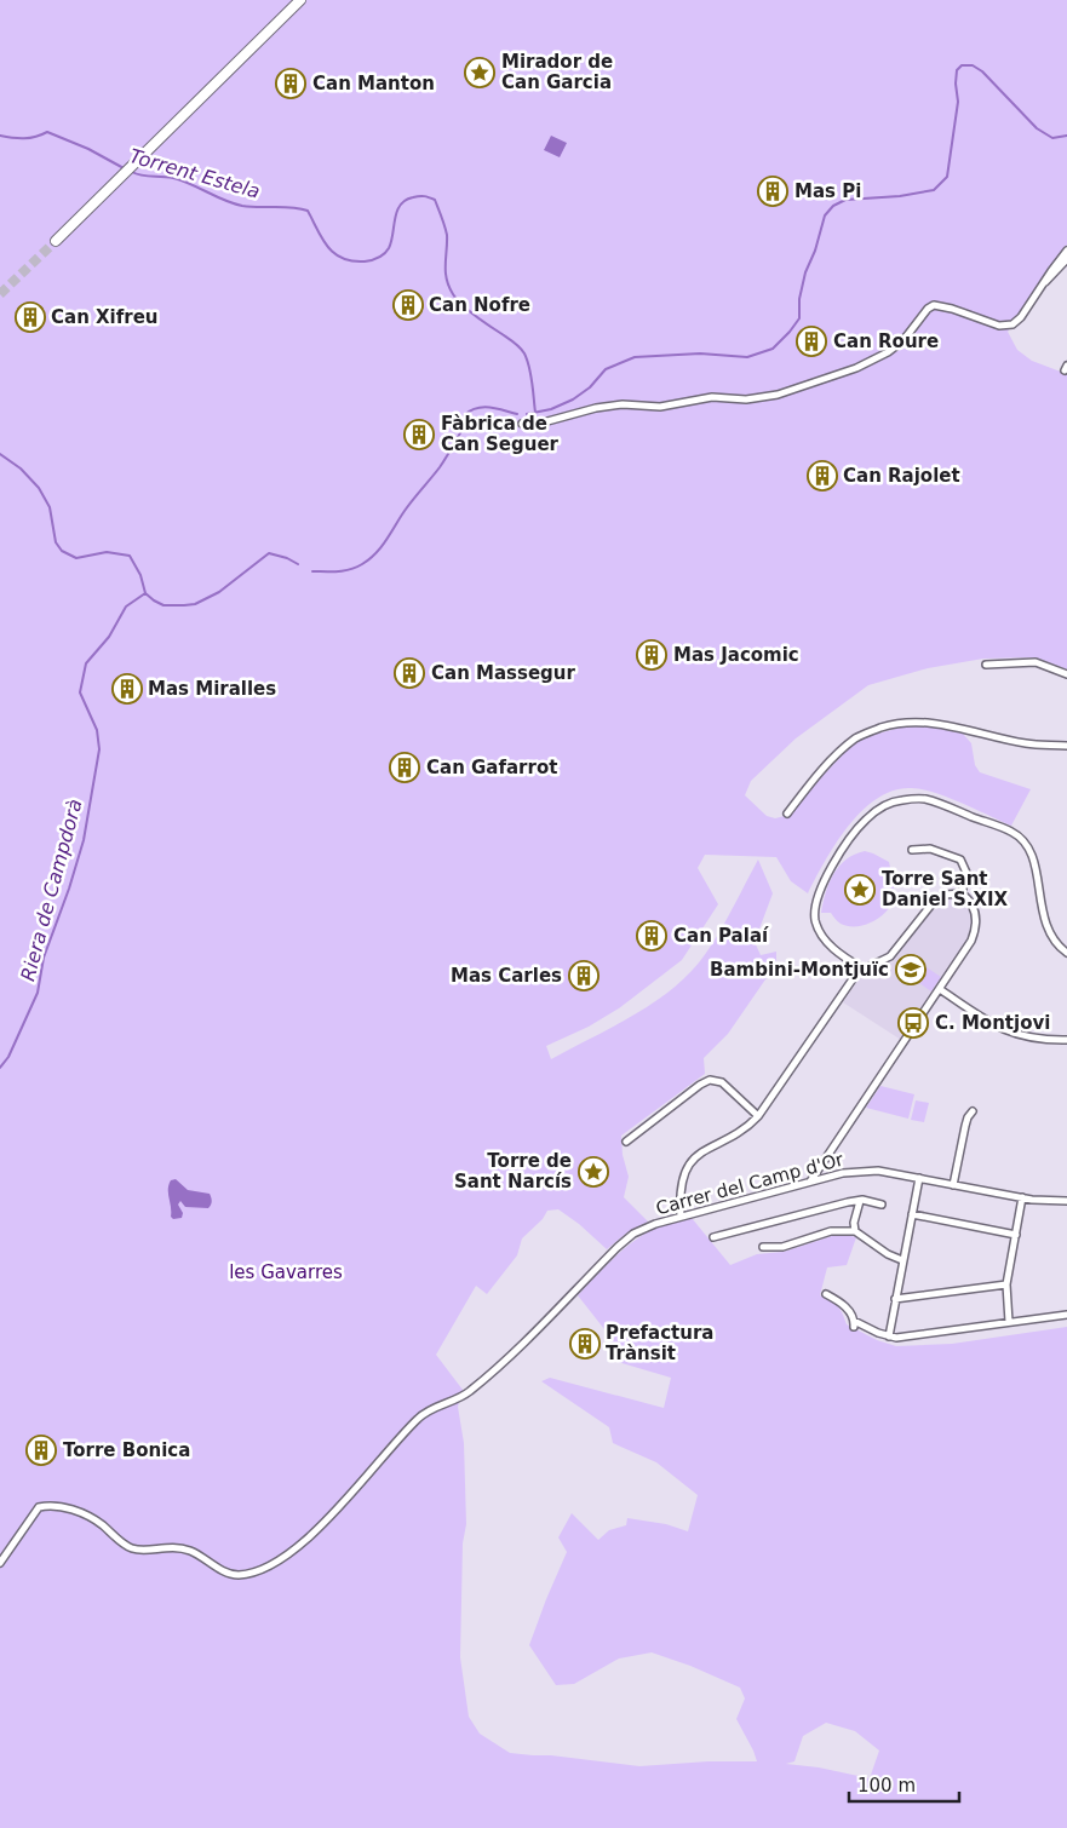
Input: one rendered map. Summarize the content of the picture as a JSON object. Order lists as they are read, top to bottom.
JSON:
{
  "streets": {
    "street": ["Carrer del Camp d'Or"]
  },
  "water": ["Torrent Estela", "Riera de Campdorà"],
  "parks": ["les Gavarres"],
  "places": {
    "place": ["Mirador de Can Garcia", "Torre Sant Daniel S.XIX", "Torre de Sant Narcís"],
    "building": [
      "Can Manton",
      "Mas Pi",
      "Can Nofre",
      "Can Xifreu",
      "Can Roure",
      "Fàbrica de Can Seguer",
      "Can Rajolet",
      "Mas Jacomic",
      "Can Massegur",
      "Mas Miralles",
      "Can Gafarrot",
      "Can Palaí",
      "Mas Carles",
      "Prefactura Trànsit",
      "Torre Bonica"
    ],
    "school or university": ["Bambini-Montjuïc"],
    "bus stop": ["C. Montjovi"]
  },
  "scale_bar": "100 m"
}
